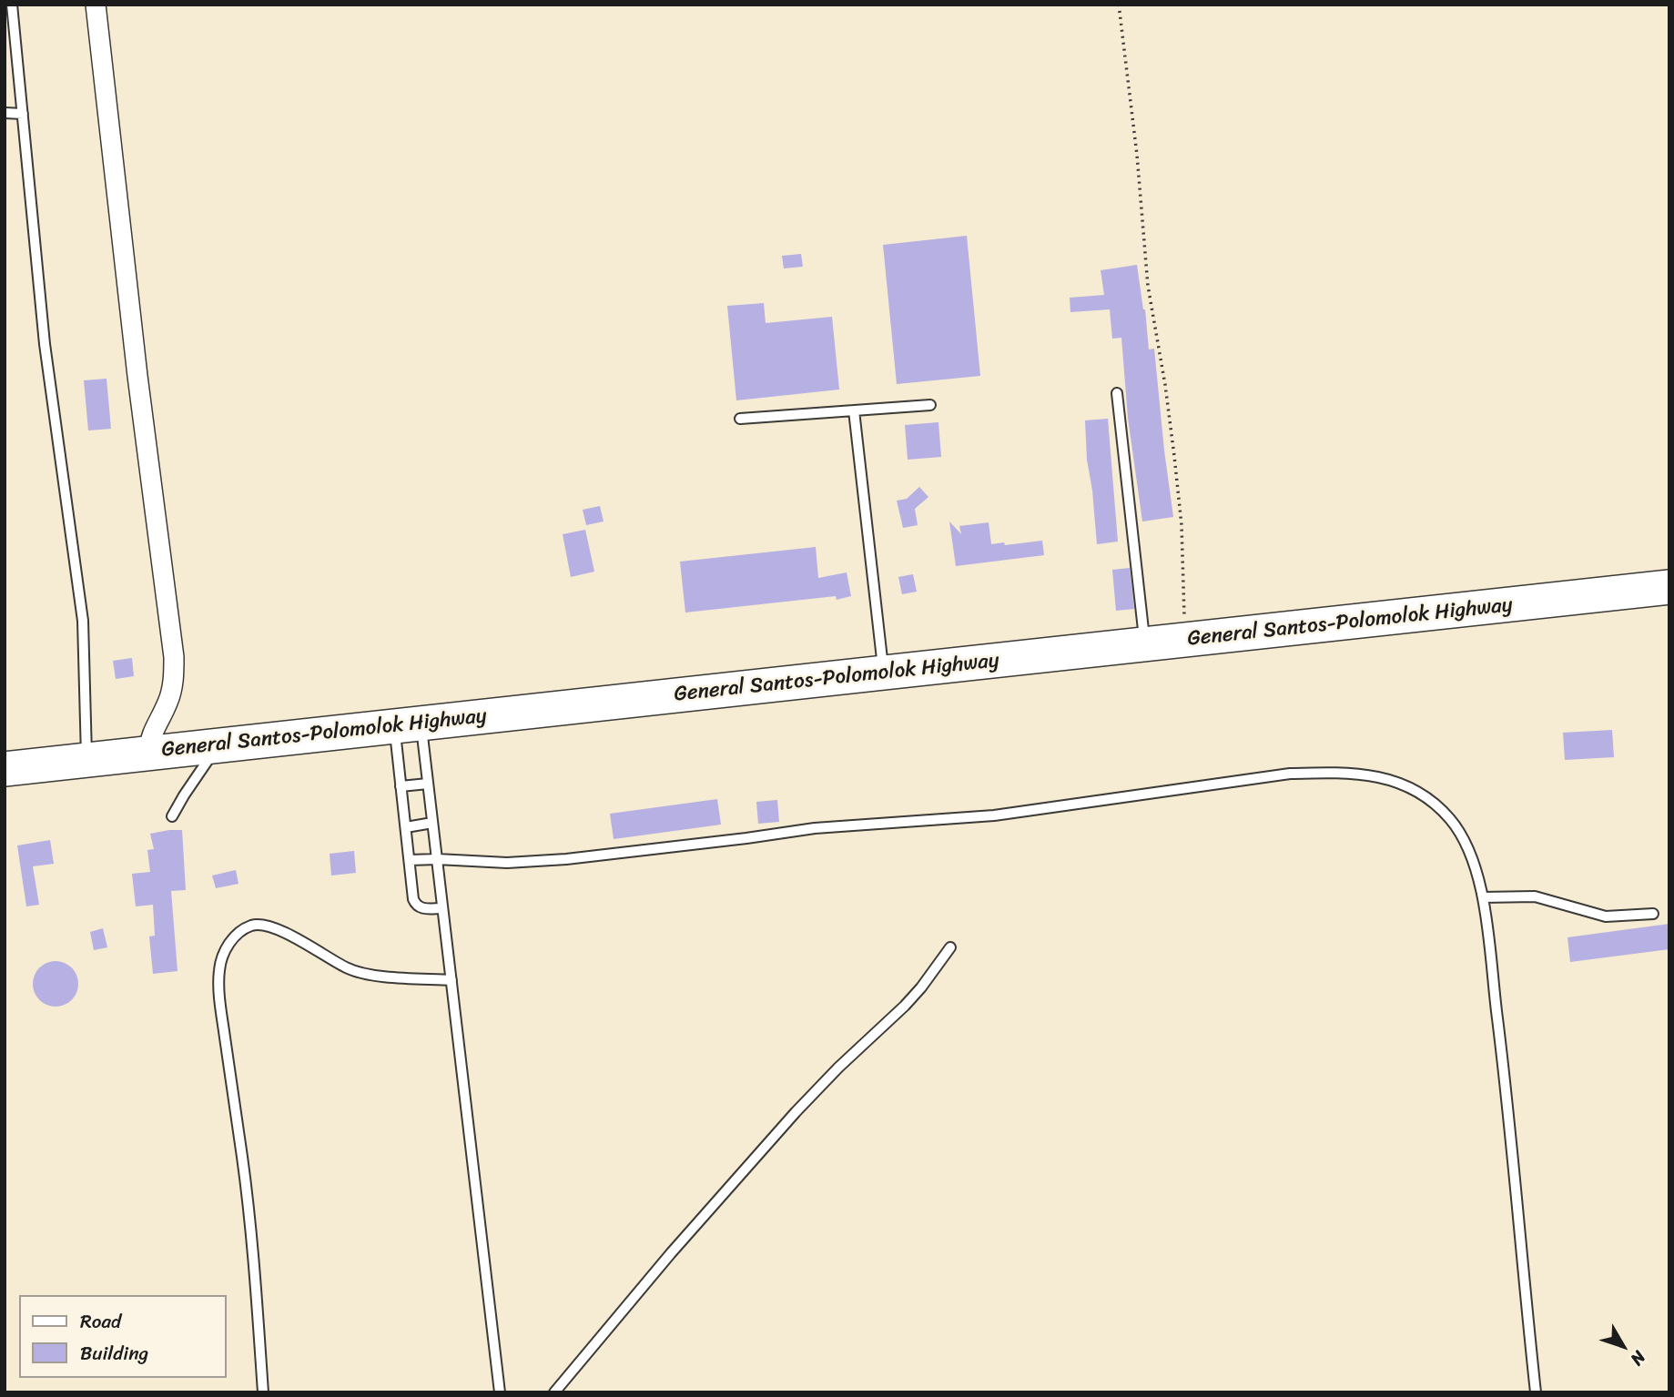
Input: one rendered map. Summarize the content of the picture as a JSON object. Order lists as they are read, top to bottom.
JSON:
{
  "streets": {
    "highway": ["General Santos-Polomolok Highway"]
  },
  "legend": ["Road", "Building"],
  "north": "bottom right"
}
